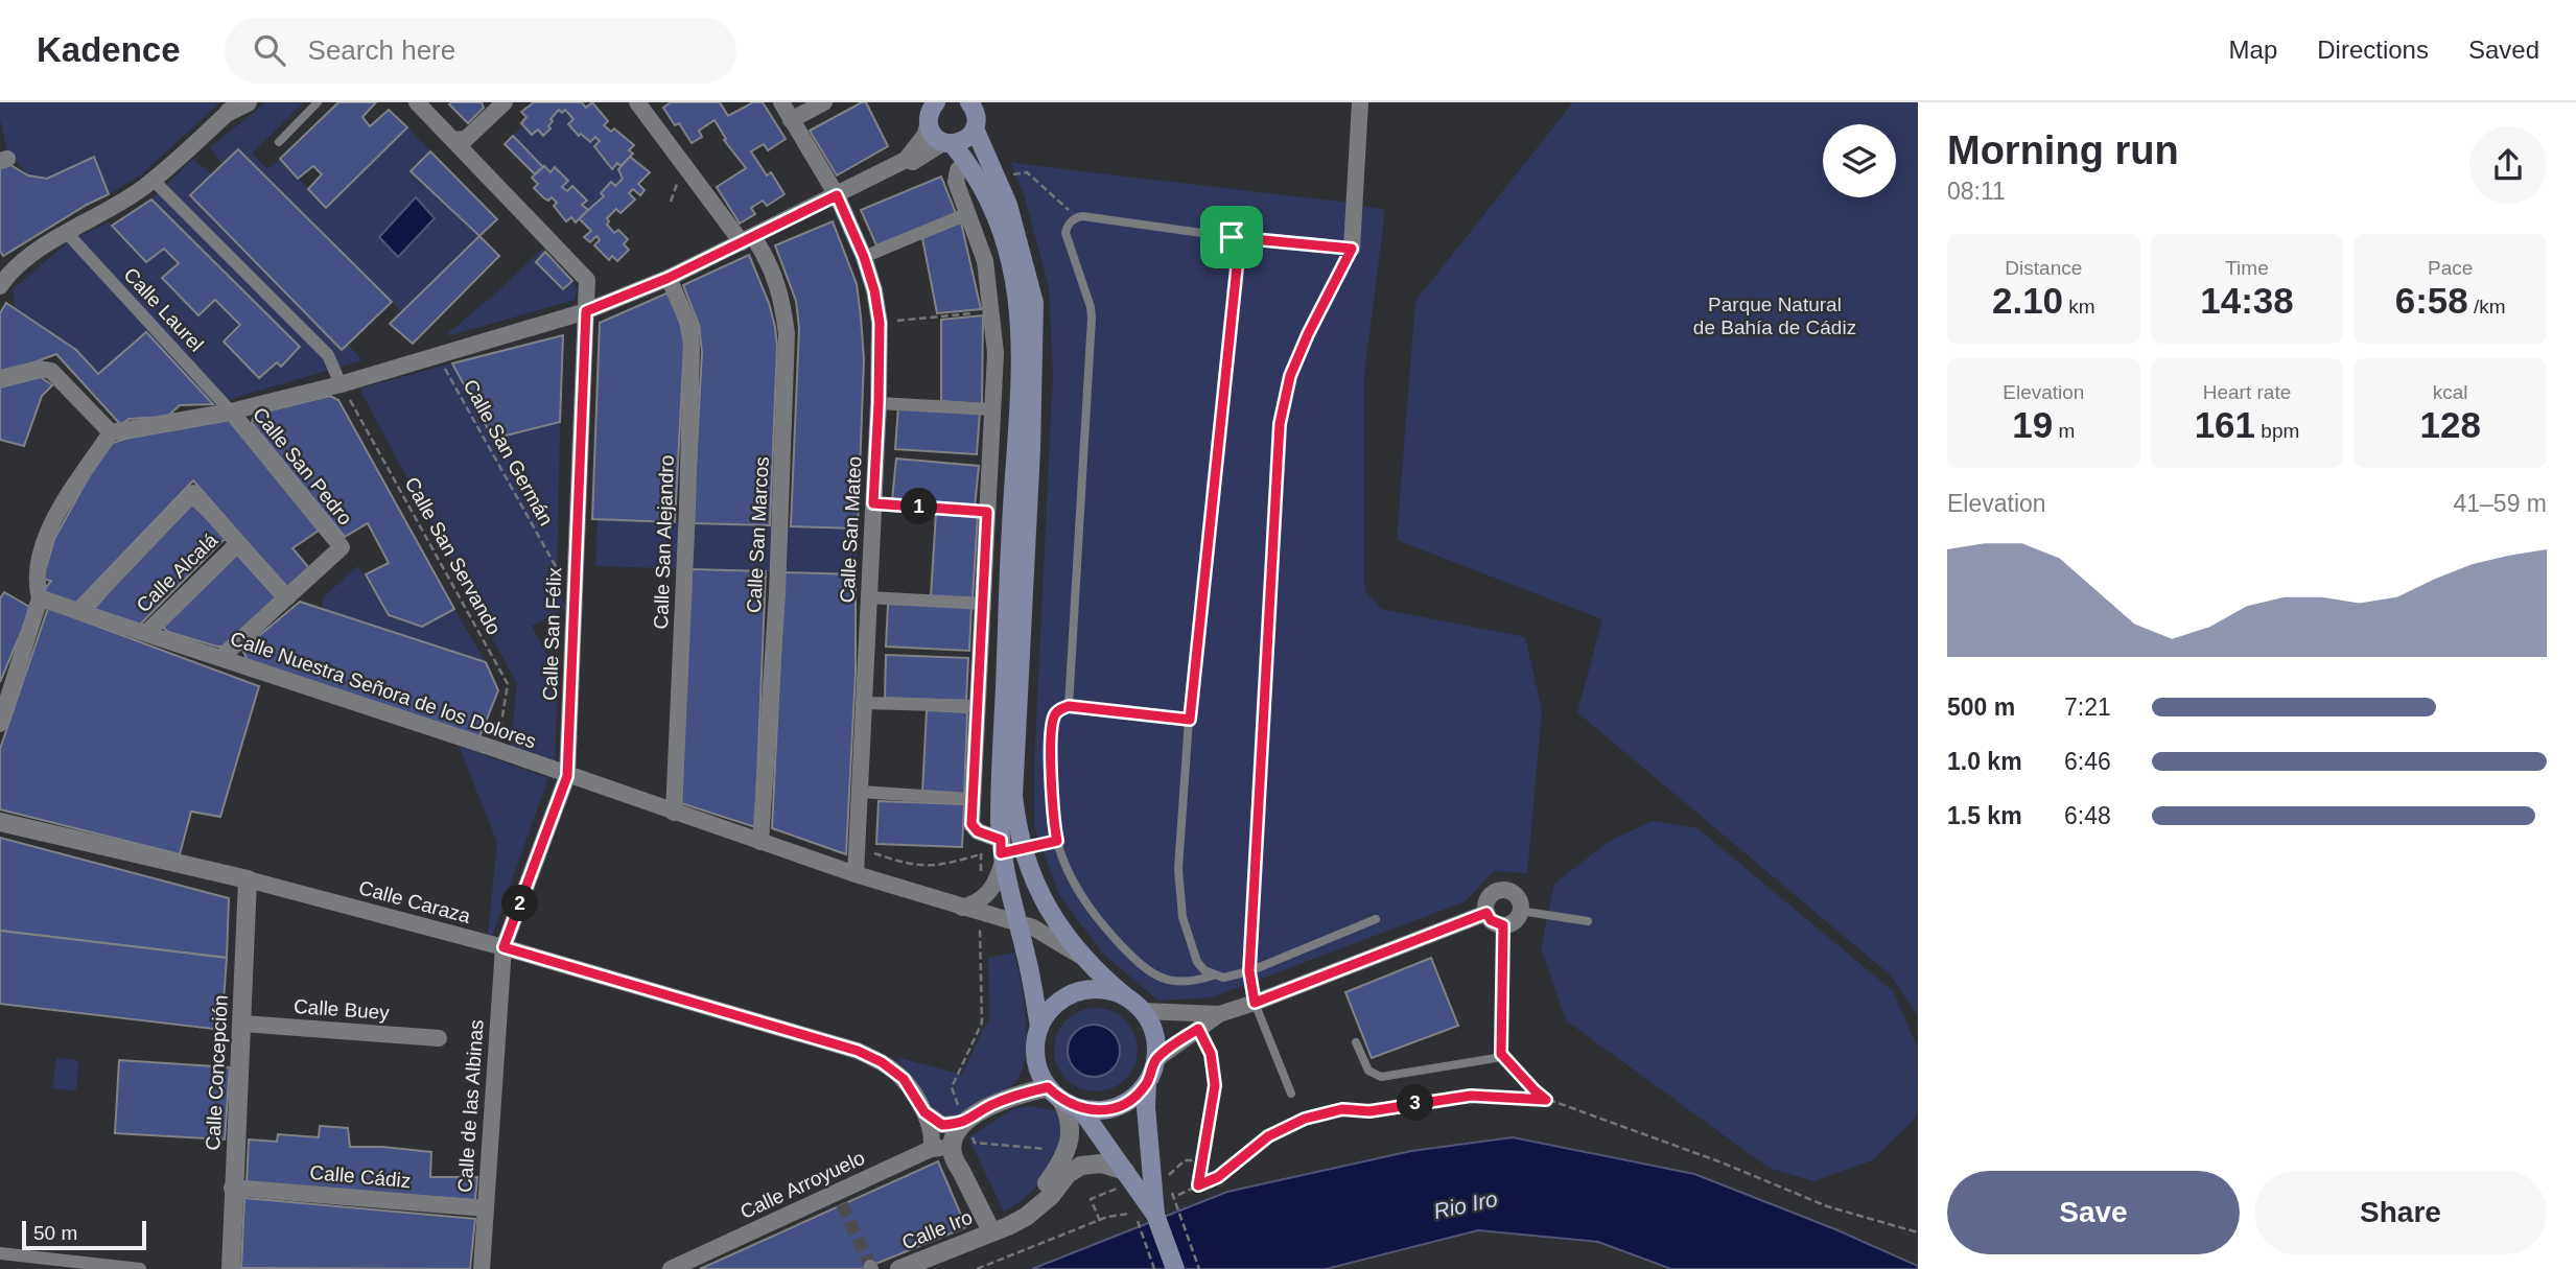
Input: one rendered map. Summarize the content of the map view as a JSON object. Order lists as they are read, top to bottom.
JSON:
{
  "streets": {
    "street": [
      "Calle Laurel",
      "Calle San Pedro",
      "Calle San Mateo",
      "Calle San Marcos",
      "Calle San Alejandro",
      "Calle Alcalá",
      "Calle San Félix",
      "Calle Nuestra Señora de los Dolores",
      "Calle Caraza",
      "Calle Buey",
      "Calle Concepción",
      "Calle de las Albinas",
      "Calle Cádiz",
      "Calle Arroyuelo",
      "Calle Iro"
    ],
    "path": ["Calle San Germán", "Calle San Servando"]
  },
  "crossings": [
    ["Calle Laurel", "Calle San Pedro"],
    ["Calle San Mateo", "Calle Nuestra Señora de los Dolores"],
    ["Calle San Marcos", "Calle Nuestra Señora de los Dolores"],
    ["Calle San Alejandro", "Calle Nuestra Señora de los Dolores"],
    ["Calle San Servando", "Calle Nuestra Señora de los Dolores"],
    ["Calle Alcalá", "Calle Nuestra Señora de los Dolores"],
    ["Calle San Félix", "Calle Nuestra Señora de los Dolores"],
    ["Calle San Félix", "Calle Caraza"],
    ["Calle San Félix", "Calle de las Albinas"],
    ["Calle Caraza", "Calle Concepción"],
    ["Calle Caraza", "Calle de las Albinas"],
    ["Calle Caraza", "Calle Arroyuelo"],
    ["Calle Buey", "Calle Concepción"],
    ["Calle Concepción", "Calle Cádiz"],
    ["Calle de las Albinas", "Calle Cádiz"]
  ],
  "water": ["Rio Iro"],
  "parks": ["Parque Natural de Bahía de Cádiz"],
  "scale_bar": "50 m",
  "page": {
    "header": "Kadence",
    "search": "Search here",
    "nav": ["Map", "Directions", "Saved"],
    "heading": ["Morning run", "08:11"],
    "stats": [
      ["Distance", "2.10 km"],
      ["Time", "14:38"],
      ["Pace", "6:58 /km"],
      ["Elevation", "19 m"],
      ["Heart rate", "161 bpm"],
      ["kcal", "128"]
    ],
    "chart": ["Elevation", "41–59 m"],
    "pins": ["1", "2", "3"],
    "list": [
      {
        "name": "500 m",
        "note": "7:21"
      },
      {
        "name": "1.0 km",
        "note": "6:46"
      },
      {
        "name": "1.5 km",
        "note": "6:48"
      }
    ],
    "buttons": ["Save", "Share"],
    "scale": "50 m"
  }
}
